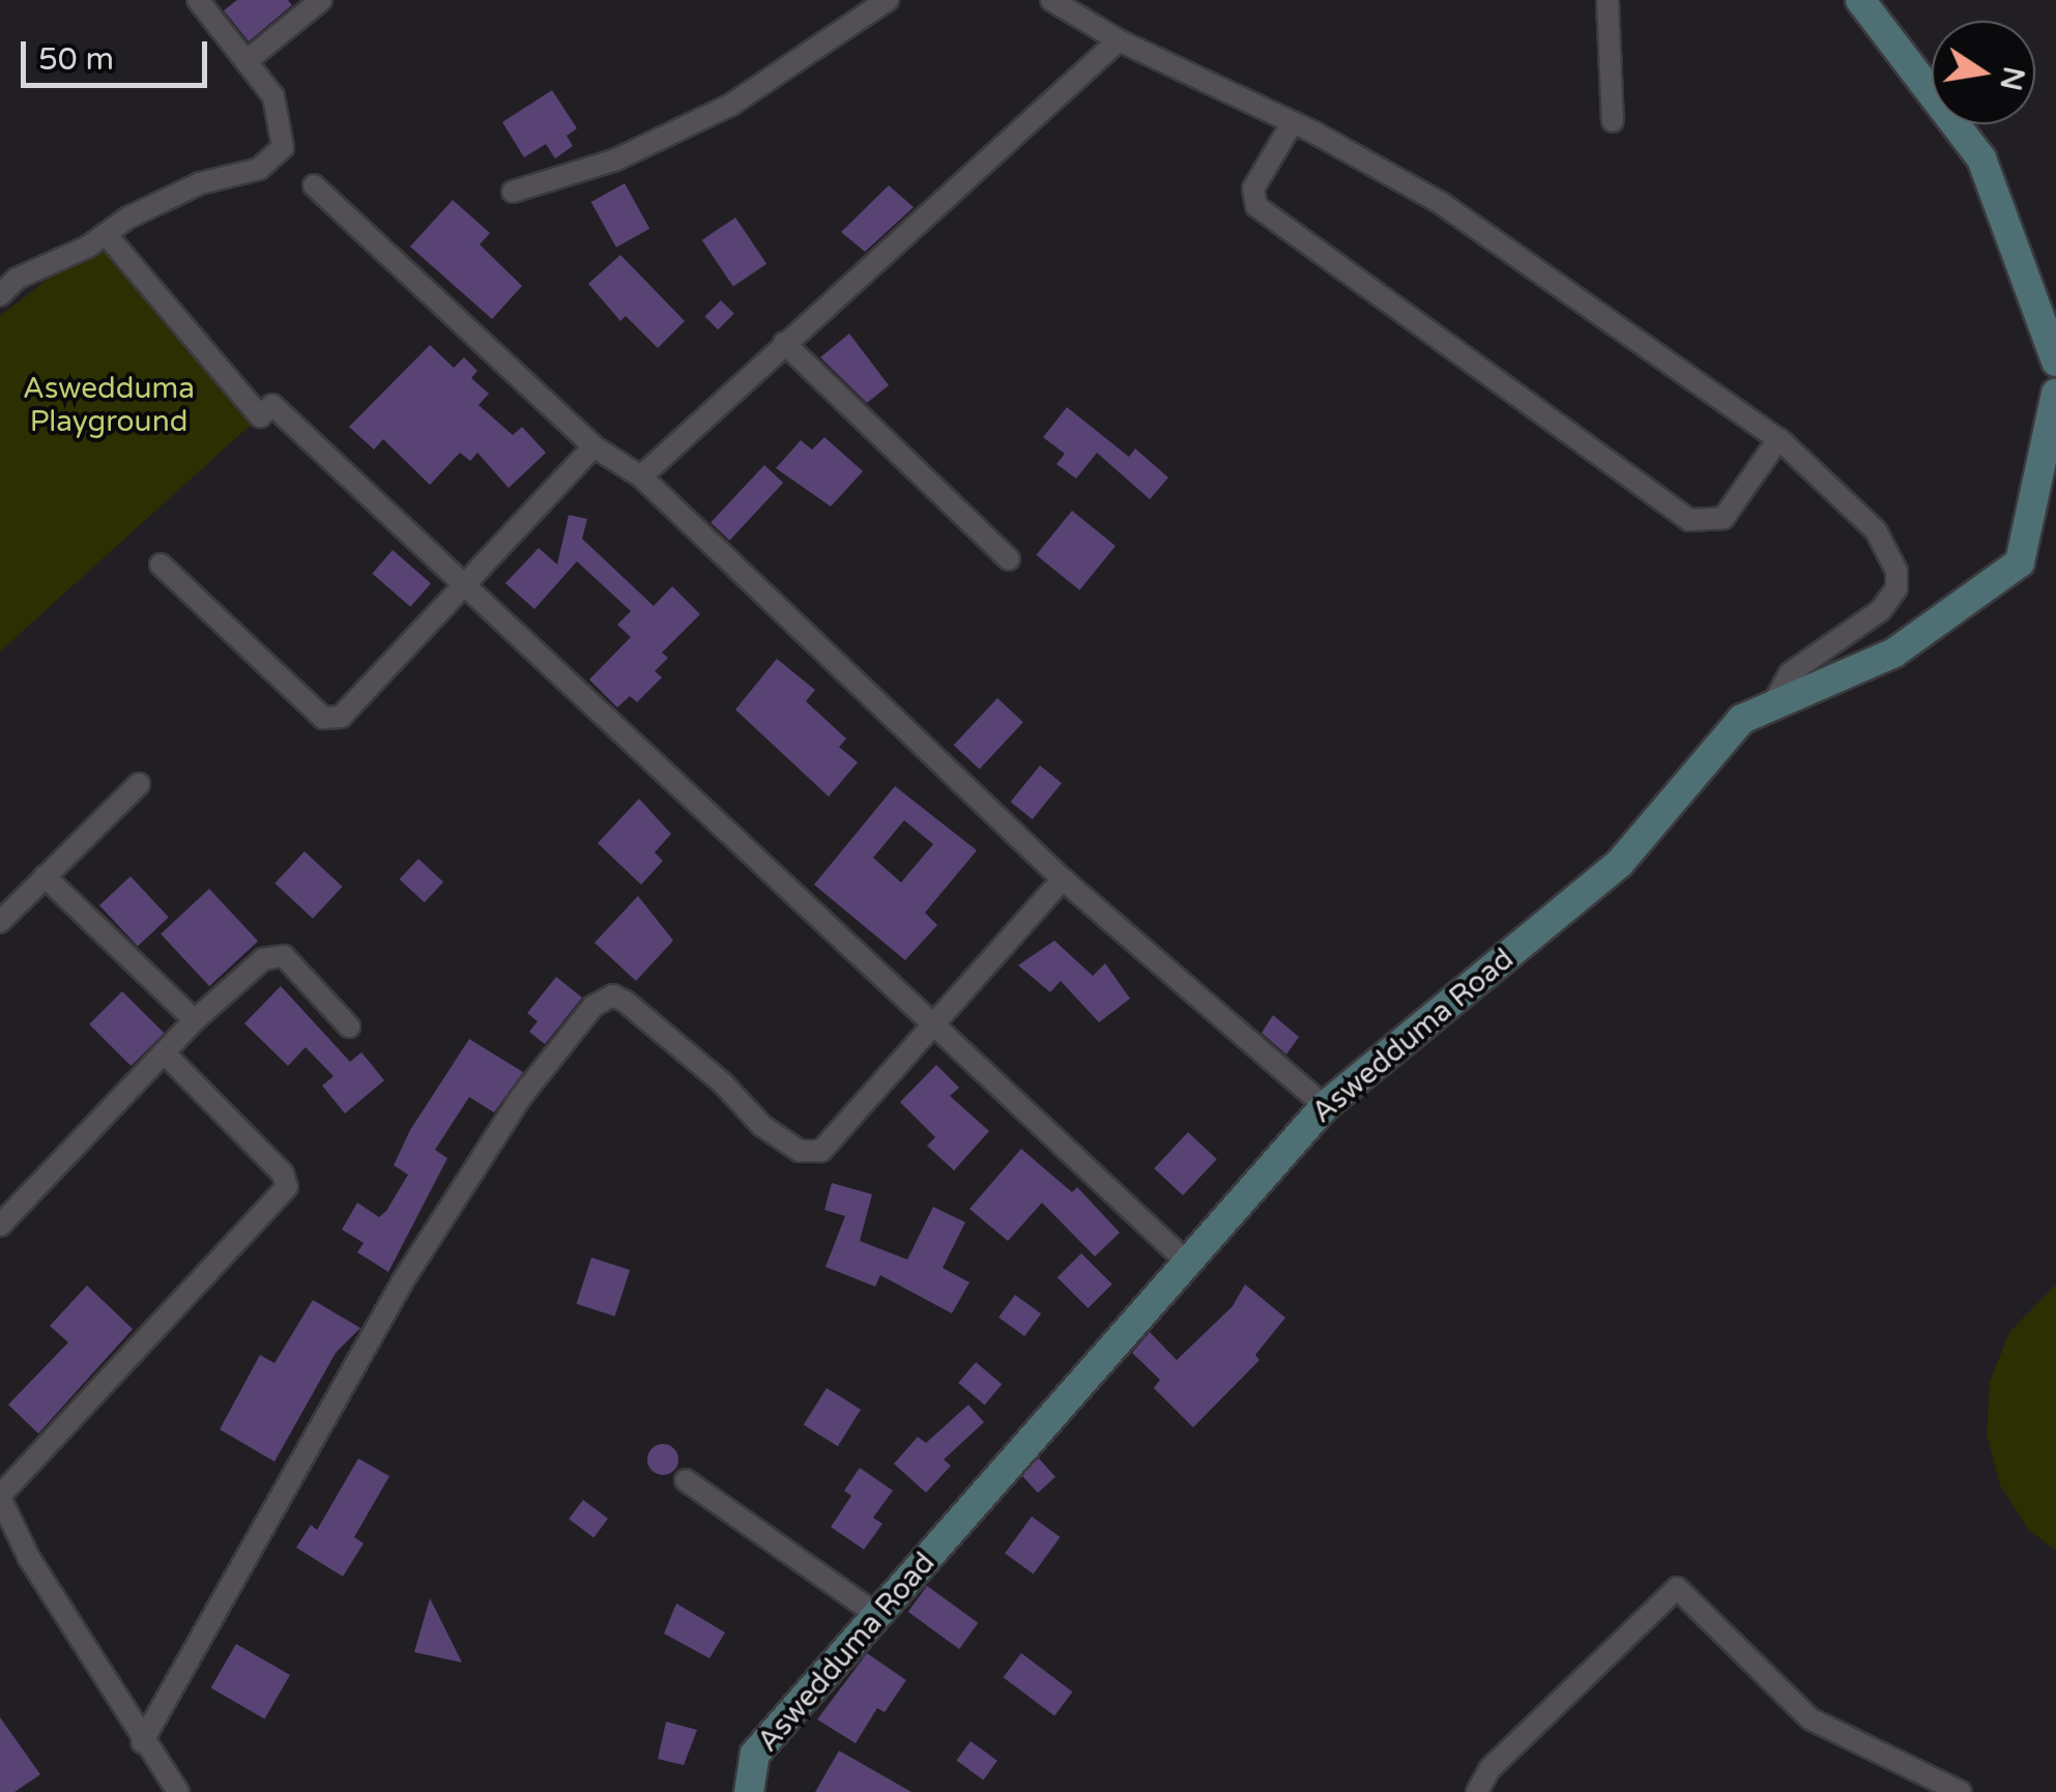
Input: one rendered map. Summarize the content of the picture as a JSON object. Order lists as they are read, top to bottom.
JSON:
{
  "streets": {
    "street": ["Aswedduma Road"]
  },
  "parks": ["Aswedduma Playground"],
  "scale_bar": "50 m",
  "north": "right"
}
